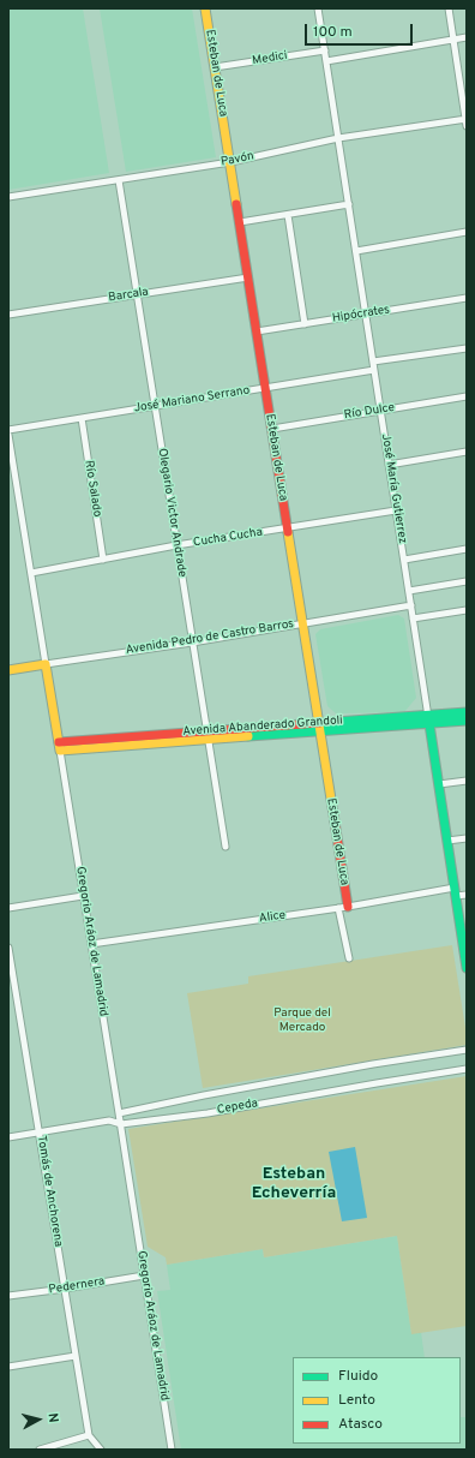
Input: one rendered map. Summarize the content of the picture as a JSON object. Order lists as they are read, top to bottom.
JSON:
{
  "streets": {
    "street": [
      "Medici",
      "Esteban de Luca",
      "Pavón",
      "Barcala",
      "Hipócrates",
      "José Mariano Serrano",
      "Río Dulce",
      "Río Salado",
      "José María Gutierrez",
      "Olegario Victor Andrade",
      "Cucha Cucha",
      "Avenida Pedro de Castro Barros",
      "Avenida Abanderado Grandoli",
      "Alice",
      "Gregorio Aráoz de Lamadrid",
      "Cepeda",
      "Tomás de Anchorena",
      "Pedernera"
    ]
  },
  "crossings": [
    ["Medici", "Esteban de Luca"],
    ["Medici", "José María Gutierrez"],
    ["Esteban de Luca", "Pavón"],
    ["Esteban de Luca", "Barcala"],
    ["Esteban de Luca", "Hipócrates"],
    ["Esteban de Luca", "José Mariano Serrano"],
    ["Esteban de Luca", "Río Dulce"],
    ["Esteban de Luca", "Cucha Cucha"],
    ["Esteban de Luca", "Avenida Pedro de Castro Barros"],
    ["Esteban de Luca", "Avenida Abanderado Grandoli"],
    ["Esteban de Luca", "Alice"],
    ["Pavón", "José María Gutierrez"],
    ["Pavón", "Olegario Victor Andrade"],
    ["Barcala", "Olegario Victor Andrade"],
    ["Hipócrates", "José María Gutierrez"],
    ["José Mariano Serrano", "Río Salado"],
    ["José Mariano Serrano", "José María Gutierrez"],
    ["José Mariano Serrano", "Olegario Victor Andrade"],
    ["Río Dulce", "José María Gutierrez"],
    ["Río Salado", "Cucha Cucha"],
    ["José María Gutierrez", "Cucha Cucha"],
    ["José María Gutierrez", "Avenida Pedro de Castro Barros"],
    ["José María Gutierrez", "Avenida Abanderado Grandoli"],
    ["José María Gutierrez", "Alice"],
    ["Olegario Victor Andrade", "Cucha Cucha"],
    ["Olegario Victor Andrade", "Avenida Pedro de Castro Barros"],
    ["Olegario Victor Andrade", "Avenida Abanderado Grandoli"],
    ["Cucha Cucha", "Gregorio Aráoz de Lamadrid"],
    ["Avenida Pedro de Castro Barros", "Gregorio Aráoz de Lamadrid"],
    ["Avenida Abanderado Grandoli", "Gregorio Aráoz de Lamadrid"],
    ["Alice", "Gregorio Aráoz de Lamadrid"],
    ["Gregorio Aráoz de Lamadrid", "Cepeda"],
    ["Gregorio Aráoz de Lamadrid", "Pedernera"],
    ["Cepeda", "Tomás de Anchorena"],
    ["Tomás de Anchorena", "Pedernera"]
  ],
  "districts": ["Esteban Echeverría"],
  "parks": ["Parque del Mercado"],
  "legend": ["Fluido", "Lento", "Atasco"],
  "scale_bar": "100 m",
  "north": "right"
}
